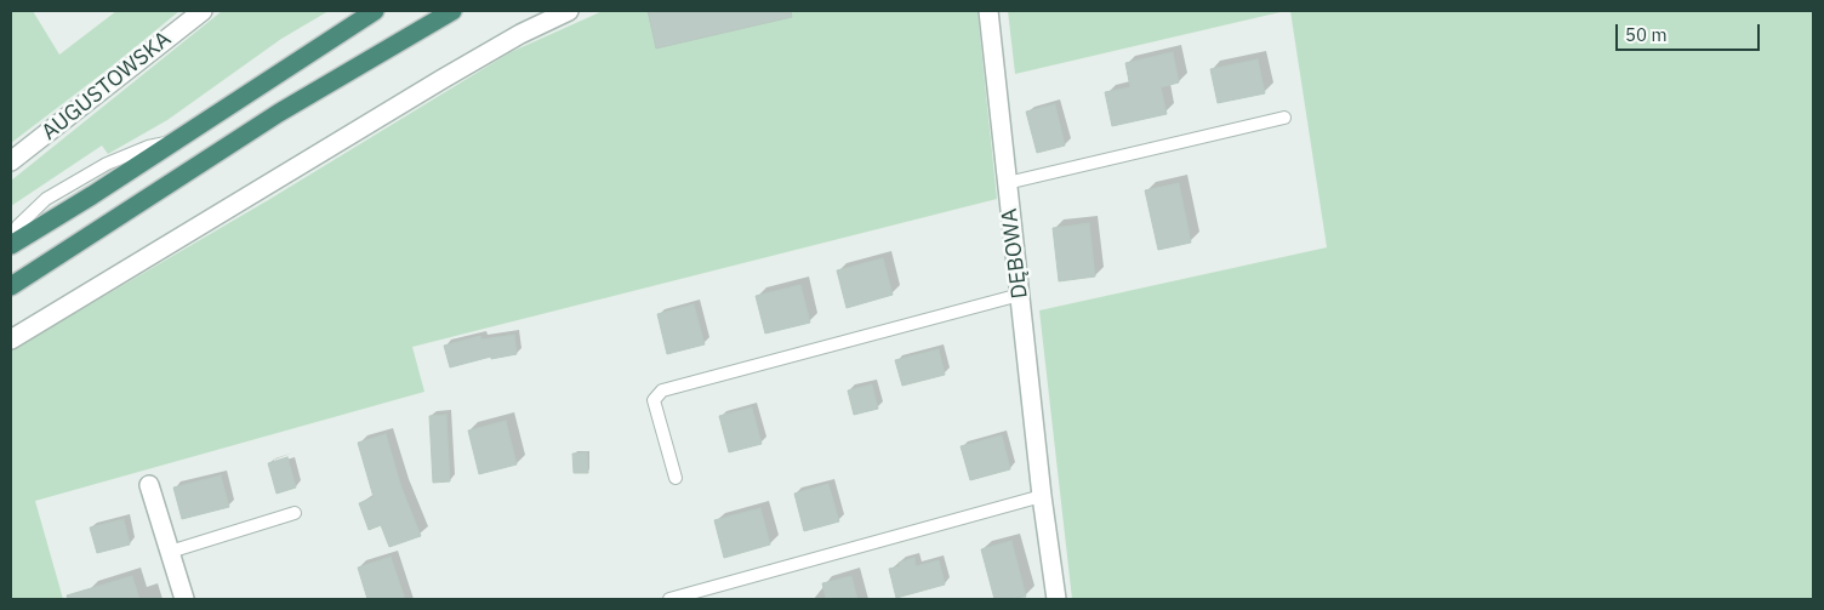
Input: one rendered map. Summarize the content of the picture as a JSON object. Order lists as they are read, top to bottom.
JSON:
{
  "streets": {
    "street": ["AUGUSTOWSKA", "DĘBOWA"]
  },
  "scale_bar": "50 m"
}
